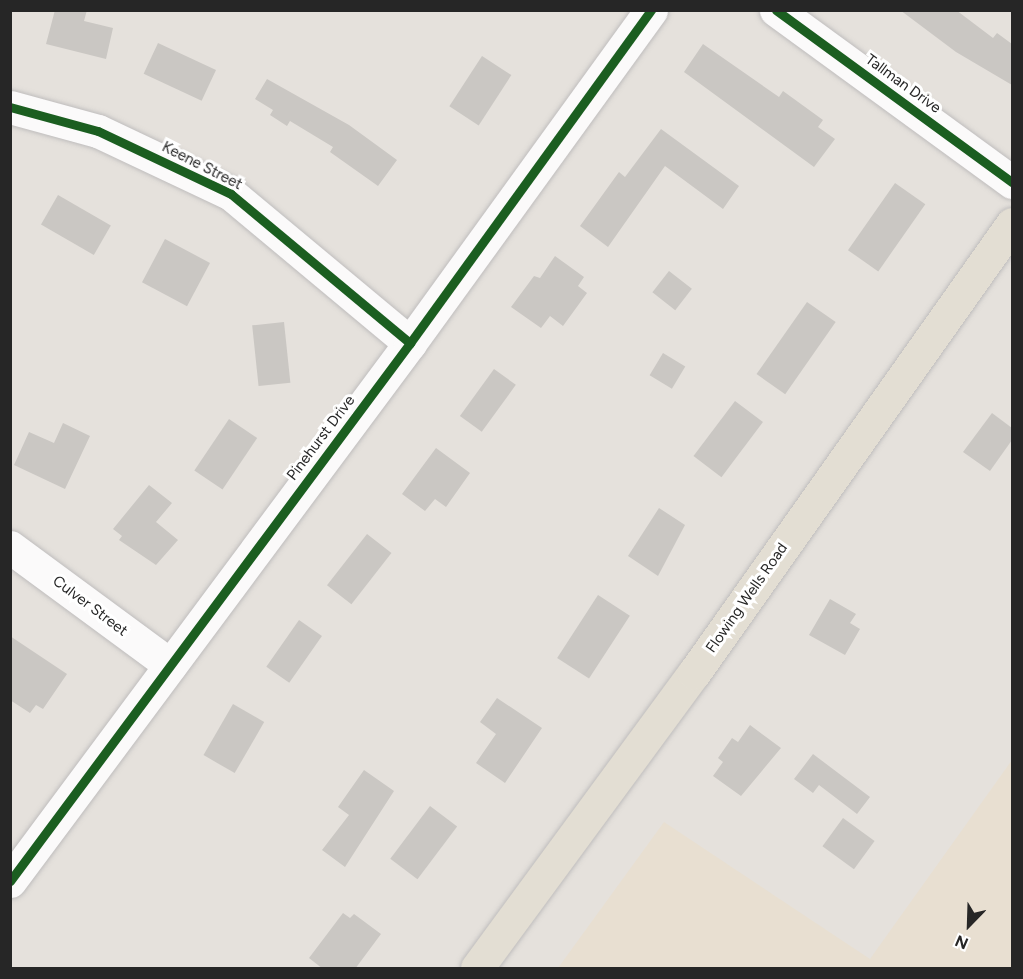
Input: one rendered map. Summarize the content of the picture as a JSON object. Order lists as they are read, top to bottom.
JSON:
{
  "streets": {
    "main road": ["Flowing Wells Road"],
    "street": [
      "Tallman Drive",
      "Keene Street",
      "Pinehurst Drive",
      "Culver Street"
    ]
  },
  "crossings": [
    ["Keene Street", "Pinehurst Drive"],
    ["Pinehurst Drive", "Culver Street"]
  ],
  "north": "bottom left"
}
